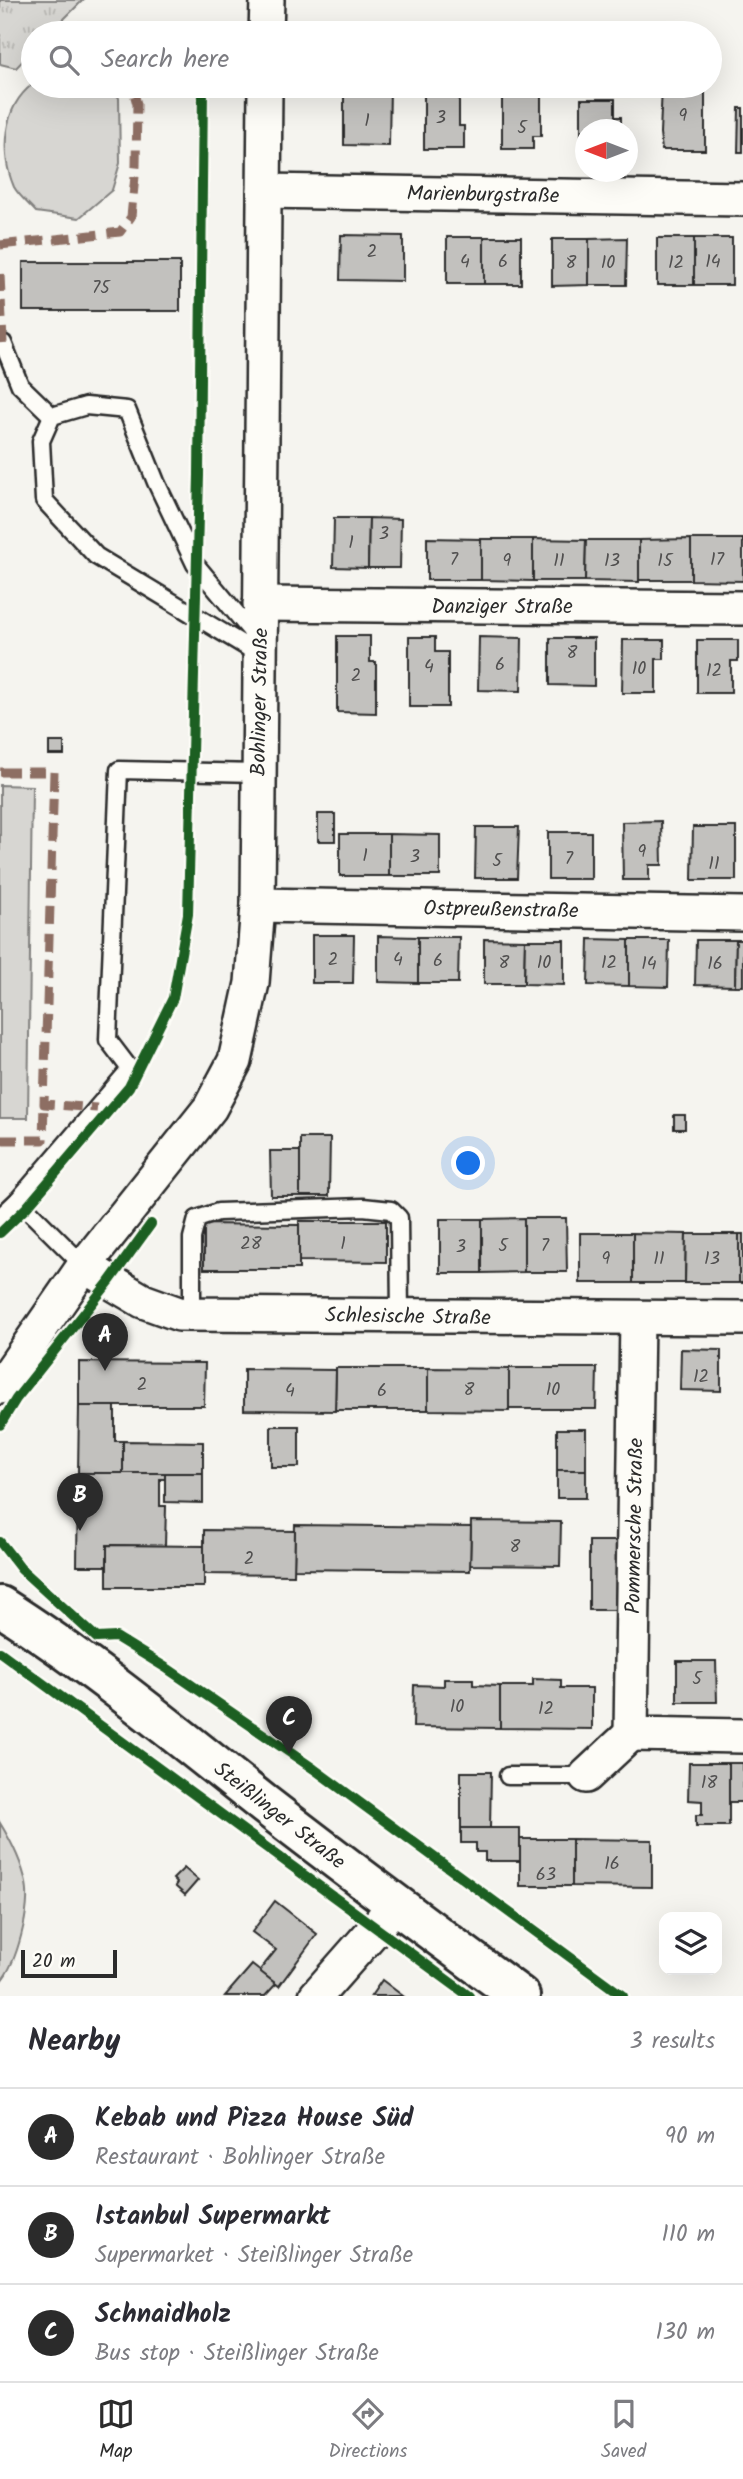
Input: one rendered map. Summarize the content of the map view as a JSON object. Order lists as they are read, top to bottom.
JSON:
{
  "streets": {
    "street": [
      "Marienburgstraße",
      "Danziger Straße",
      "Bohlinger Straße",
      "Ostpreußenstraße",
      "Schlesische Straße",
      "Pommersche Straße",
      "Steißlinger Straße"
    ]
  },
  "crossings": [
    ["Marienburgstraße", "Bohlinger Straße"],
    ["Danziger Straße", "Bohlinger Straße"],
    ["Bohlinger Straße", "Ostpreußenstraße"],
    ["Bohlinger Straße", "Schlesische Straße"],
    ["Schlesische Straße", "Pommersche Straße"]
  ],
  "house_numbers": [
    "9",
    "3",
    "1",
    "5",
    "2",
    "4",
    "6",
    "14",
    "8",
    "10",
    "12",
    "75",
    "3",
    "1",
    "7",
    "17",
    "9",
    "11",
    "13",
    "15",
    "8",
    "6",
    "4",
    "10",
    "12",
    "2",
    "9",
    "1",
    "3",
    "7",
    "5",
    "11",
    "2",
    "4",
    "6",
    "8",
    "10",
    "12",
    "14",
    "16",
    "28",
    "1",
    "5",
    "7",
    "3",
    "9",
    "11",
    "13",
    "12",
    "2",
    "8",
    "10",
    "4",
    "6",
    "8",
    "2",
    "5",
    "10",
    "12",
    "18",
    "16",
    "63"
  ],
  "scale_bar": "20 m",
  "north": "left",
  "page": {
    "search": "Search here",
    "pins": ["A", "B", "C"],
    "scale": "20 m",
    "heading": ["Nearby", "3 results"],
    "list": [
      {
        "mark": "A",
        "name": "Kebab und Pizza House Süd",
        "note": "Restaurant · Bohlinger Straße",
        "value": "90 m"
      },
      {
        "mark": "B",
        "name": "Istanbul Supermarkt",
        "note": "Supermarket · Steißlinger Straße",
        "value": "110 m"
      },
      {
        "mark": "C",
        "name": "Schnaidholz",
        "note": "Bus stop · Steißlinger Straße",
        "value": "130 m"
      }
    ],
    "nav": ["Map", "Directions", "Saved"]
  }
}
